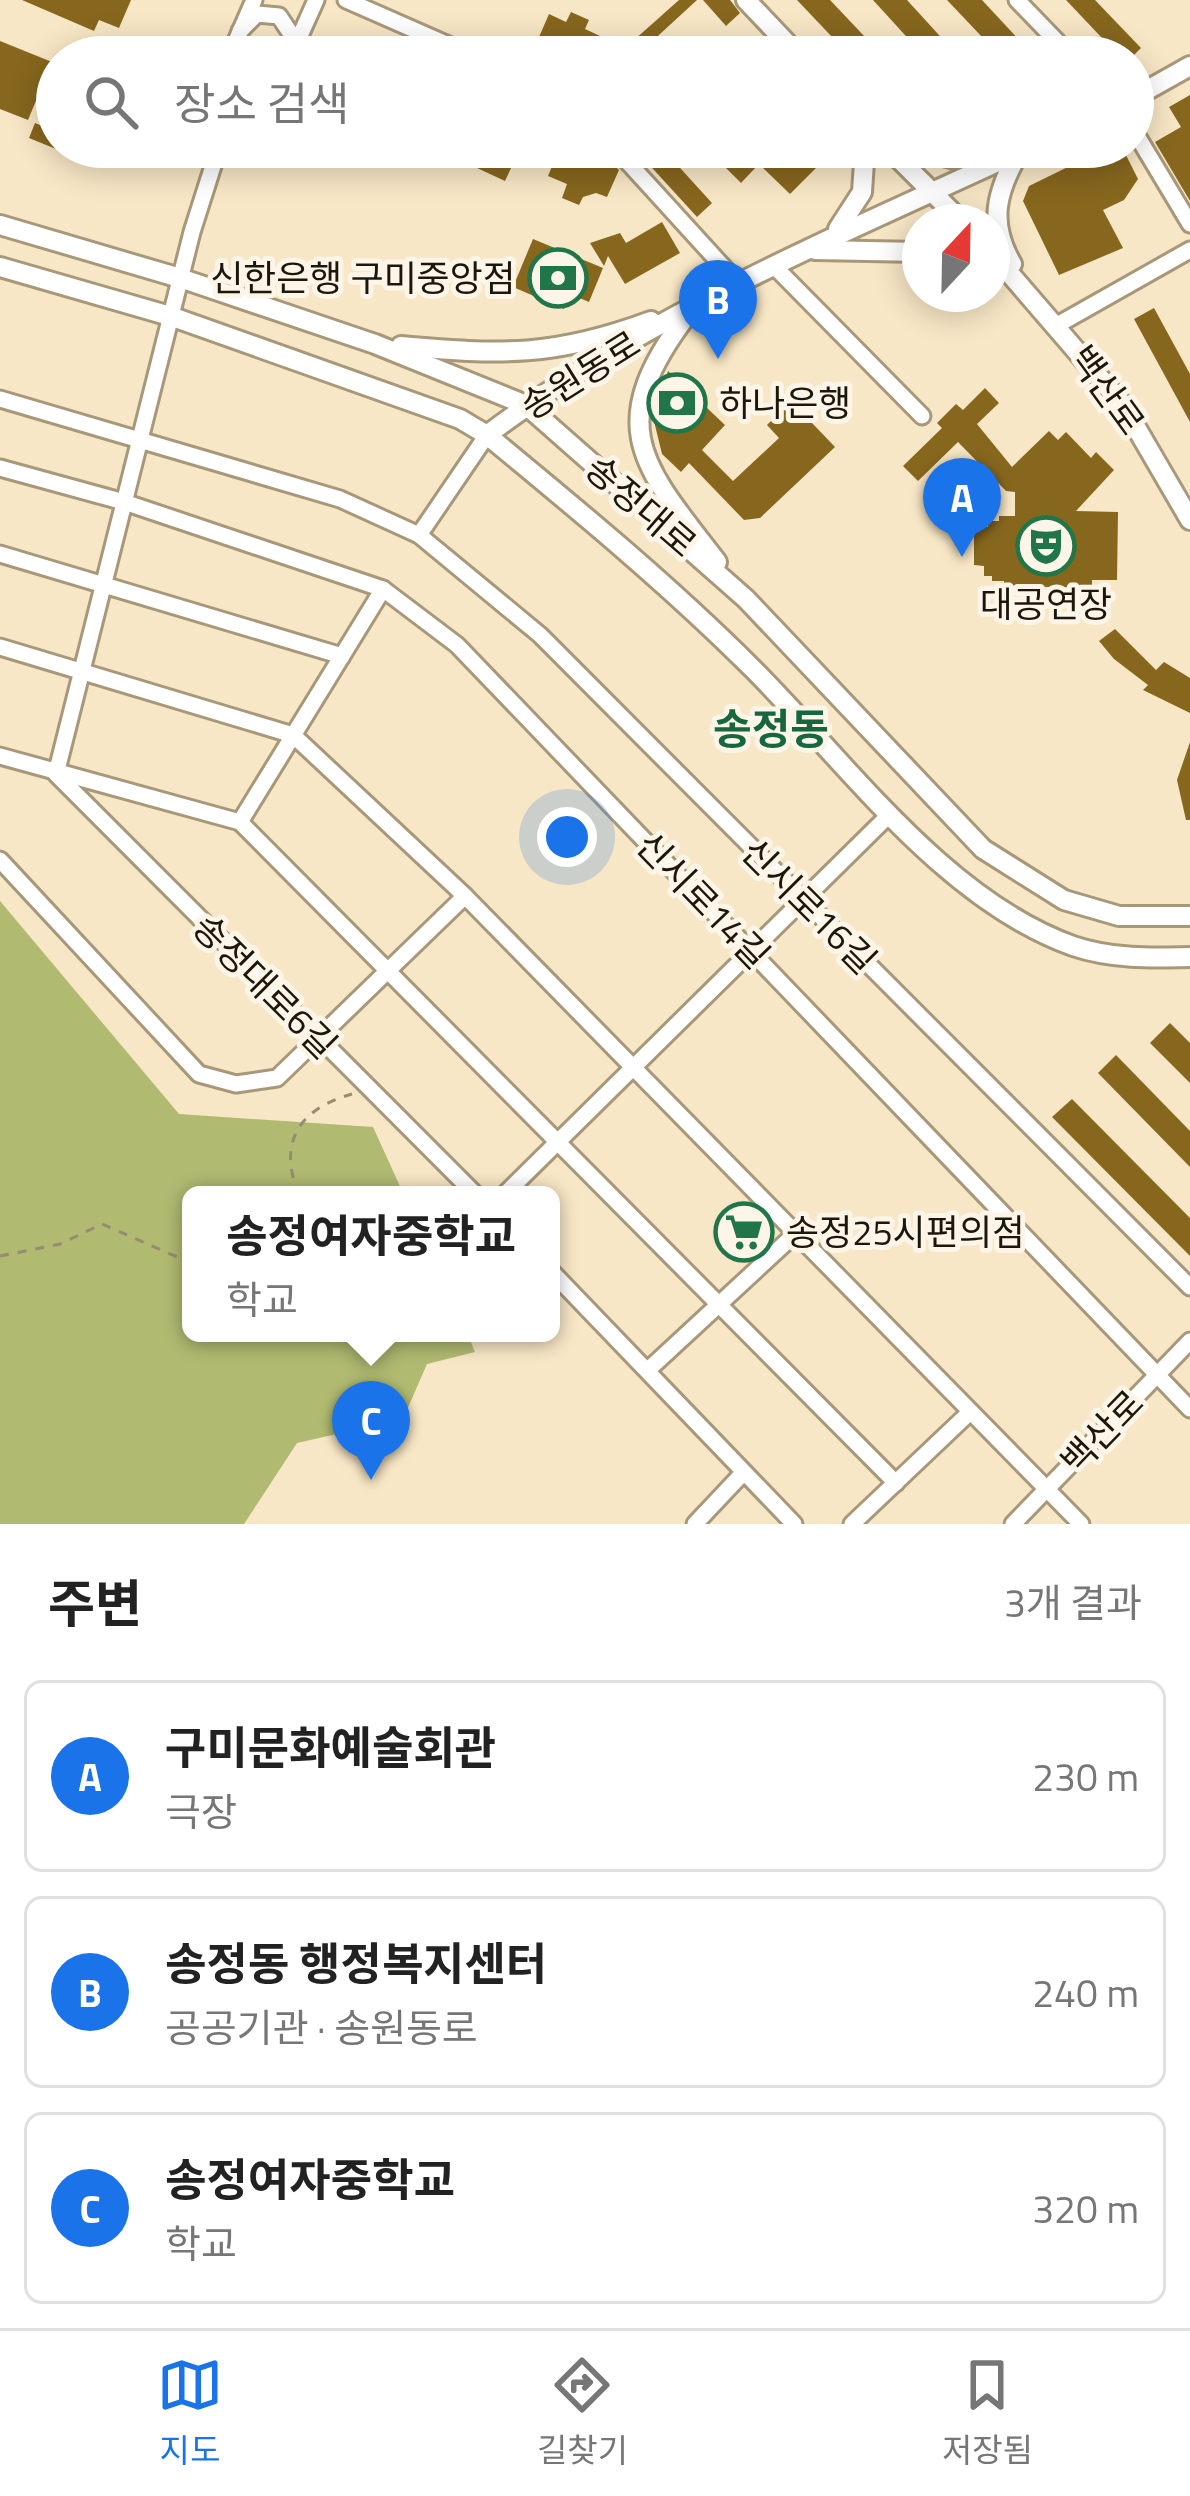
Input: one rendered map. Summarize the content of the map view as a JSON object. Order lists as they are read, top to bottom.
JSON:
{
  "streets": {
    "street": [
      "송원동로",
      "백산로",
      "송정대로",
      "신시로14길",
      "신시로16길",
      "송정대로6길"
    ]
  },
  "crossings": [
    ["송원동로", "송정대로"],
    ["백산로", "신시로14길"]
  ],
  "districts": ["송정동"],
  "places": {
    "bank": ["신한은행 구미중앙점", "하나은행"],
    "theatre": ["대공연장"],
    "supermarket": ["송정25시편의점"]
  },
  "north": "top",
  "page": {
    "search": "장소 검색",
    "pins": ["B", "A", "C"],
    "popup": ["송정여자중학교", "학교"],
    "heading": ["주변", "3개 결과"],
    "list": [
      {
        "mark": "A",
        "name": "구미문화예술회관",
        "note": "극장",
        "value": "230 m"
      },
      {
        "mark": "B",
        "name": "송정동 행정복지센터",
        "note": "공공기관 · 송원동로",
        "value": "240 m"
      },
      {
        "mark": "C",
        "name": "송정여자중학교",
        "note": "학교",
        "value": "320 m"
      }
    ],
    "nav": ["지도", "길찾기", "저장됨"]
  }
}
